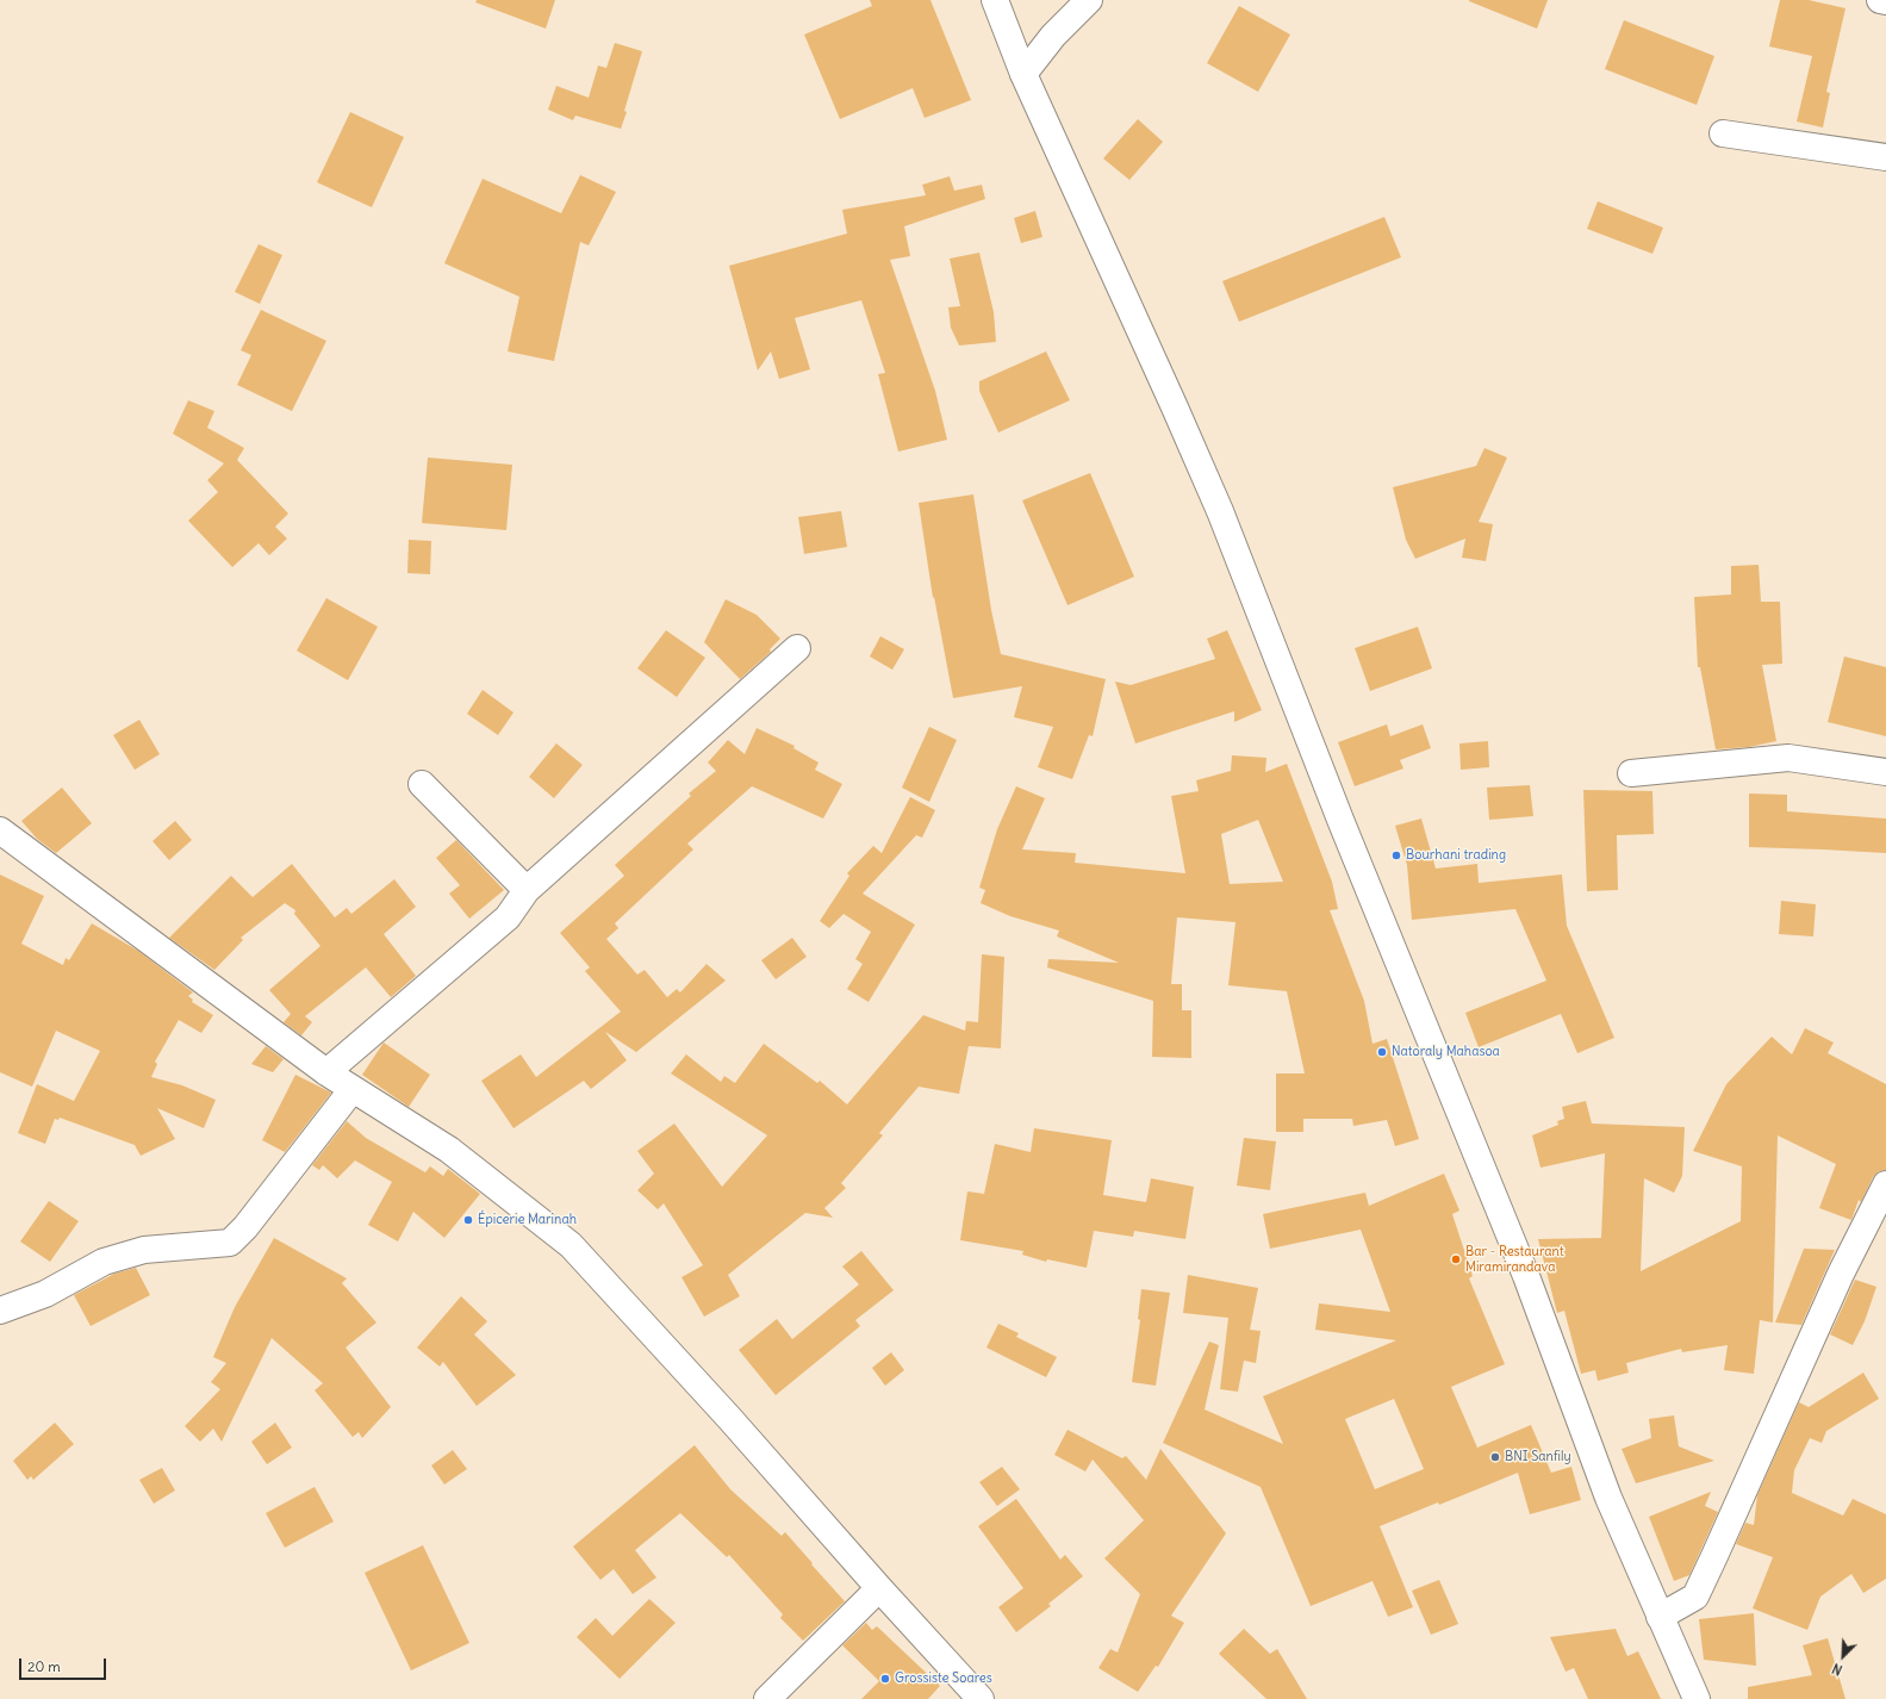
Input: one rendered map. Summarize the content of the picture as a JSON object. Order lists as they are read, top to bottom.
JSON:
{
  "places": [
    "Bourhani trading",
    "Natoraly Mahasoa",
    "Épicerie Marinah",
    "Bar - Restaurant Miramirandava",
    "BNI Sanfily",
    "Grossiste Soares"
  ],
  "scale_bar": "20 m",
  "north": "bottom left"
}
